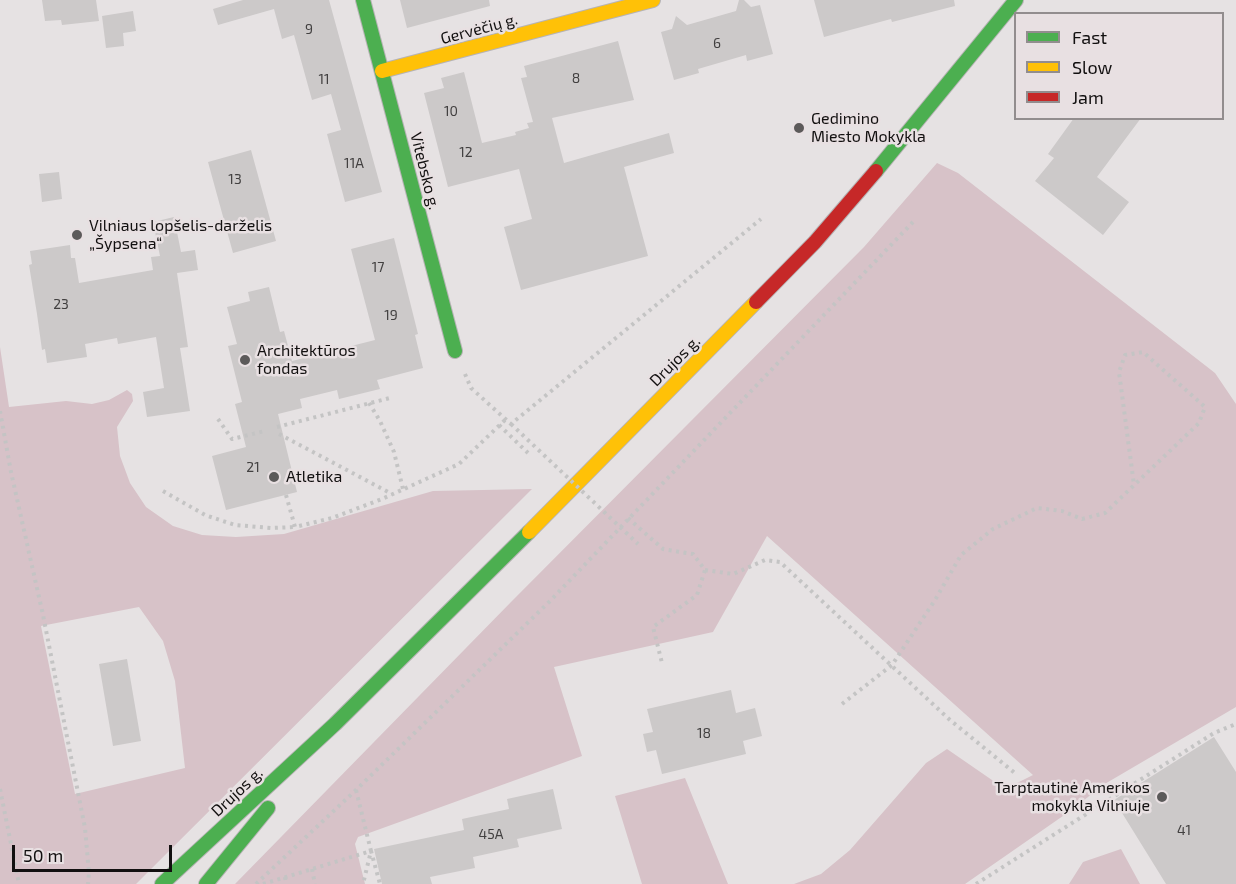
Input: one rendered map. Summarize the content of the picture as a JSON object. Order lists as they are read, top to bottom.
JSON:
{
  "streets": {
    "main road": ["Gervėčių g.", "Vitebsko g.", "Drujos g."]
  },
  "crossings": [
    ["Gervėčių g.", "Vitebsko g."]
  ],
  "places": [
    "Gedimino Miesto Mokykla",
    "Vilniaus lopšelis-darželis „Šypsena“",
    "Architektūros fondas",
    "Atletika",
    "Tarptautinė Amerikos mokykla Vilniuje"
  ],
  "house_numbers": [
    "9",
    "6",
    "8",
    "11",
    "10",
    "12",
    "11A",
    "13",
    "17",
    "23",
    "19",
    "21",
    "18",
    "41",
    "45A"
  ],
  "legend": ["Fast", "Slow", "Jam"],
  "scale_bar": "50 m"
}
